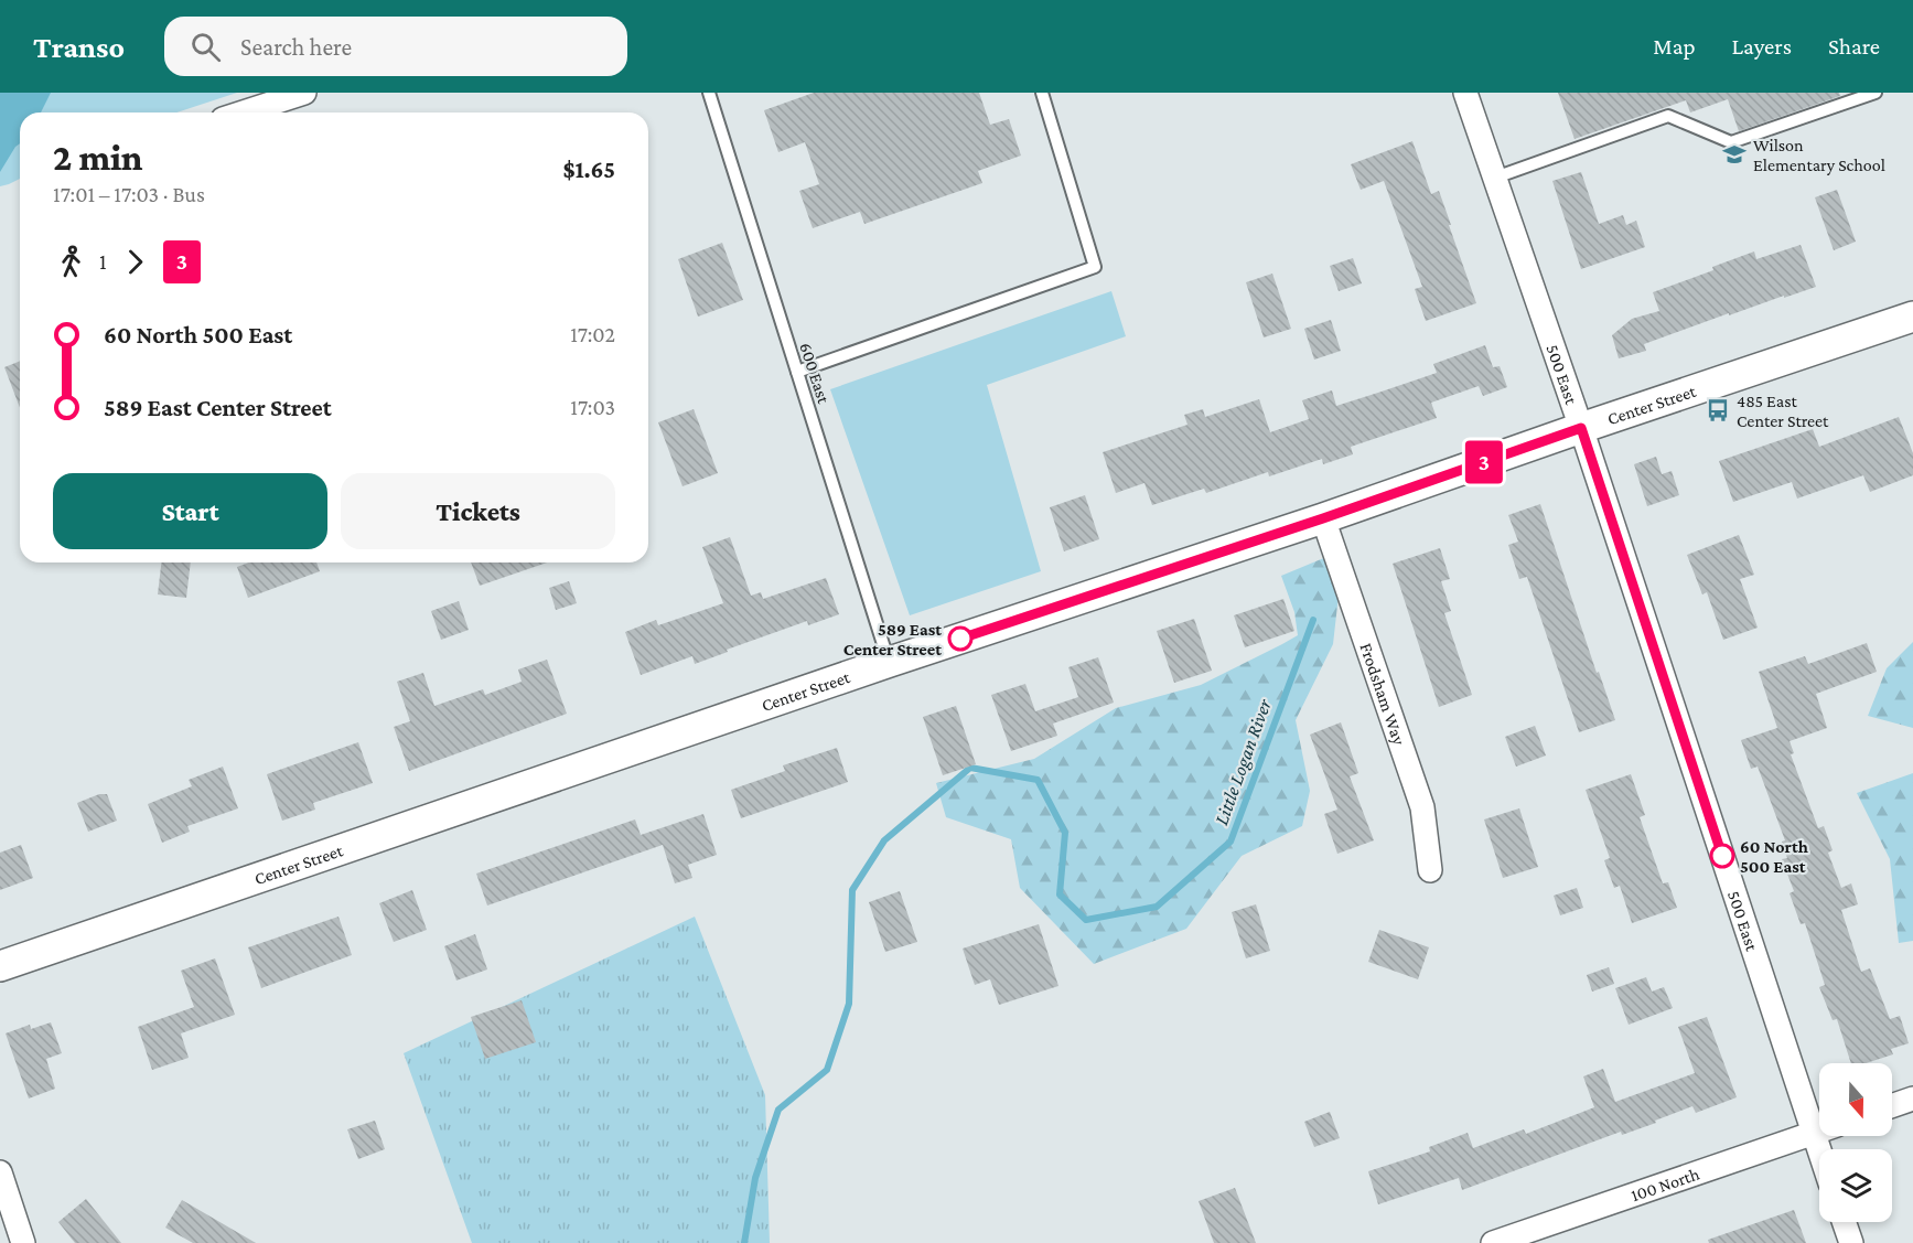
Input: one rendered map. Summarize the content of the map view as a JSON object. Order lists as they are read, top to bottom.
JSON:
{
  "streets": {
    "street": [
      "500 East",
      "Center Street",
      "Frodsham Way",
      "100 North"
    ],
    "lane": ["600 East"]
  },
  "crossings": [
    ["600 East", "Center Street"],
    ["500 East", "Center Street"],
    ["500 East", "100 North"],
    ["Center Street", "Frodsham Way"]
  ],
  "water": ["Little Logan River"],
  "places": {
    "school or university": ["Wilson Elementary School"],
    "bus stop": ["485 East Center Street"],
    "other": ["589 East Center Street", "60 North 500 East"]
  },
  "lines": ["bus line 3"],
  "north": "bottom",
  "page": {
    "header": "Transo",
    "search": "Search here",
    "nav": ["Map", "Layers", "Share"],
    "on_map": "3",
    "heading": ["2 min", "17:01 – 17:03 · Bus", "$1.65"],
    "legs": ["1", "3"],
    "list": [
      {
        "name": "60 North 500 East",
        "value": "17:02"
      },
      {
        "name": "589 East Center Street",
        "value": "17:03"
      }
    ],
    "buttons": ["Start", "Tickets"]
  }
}
